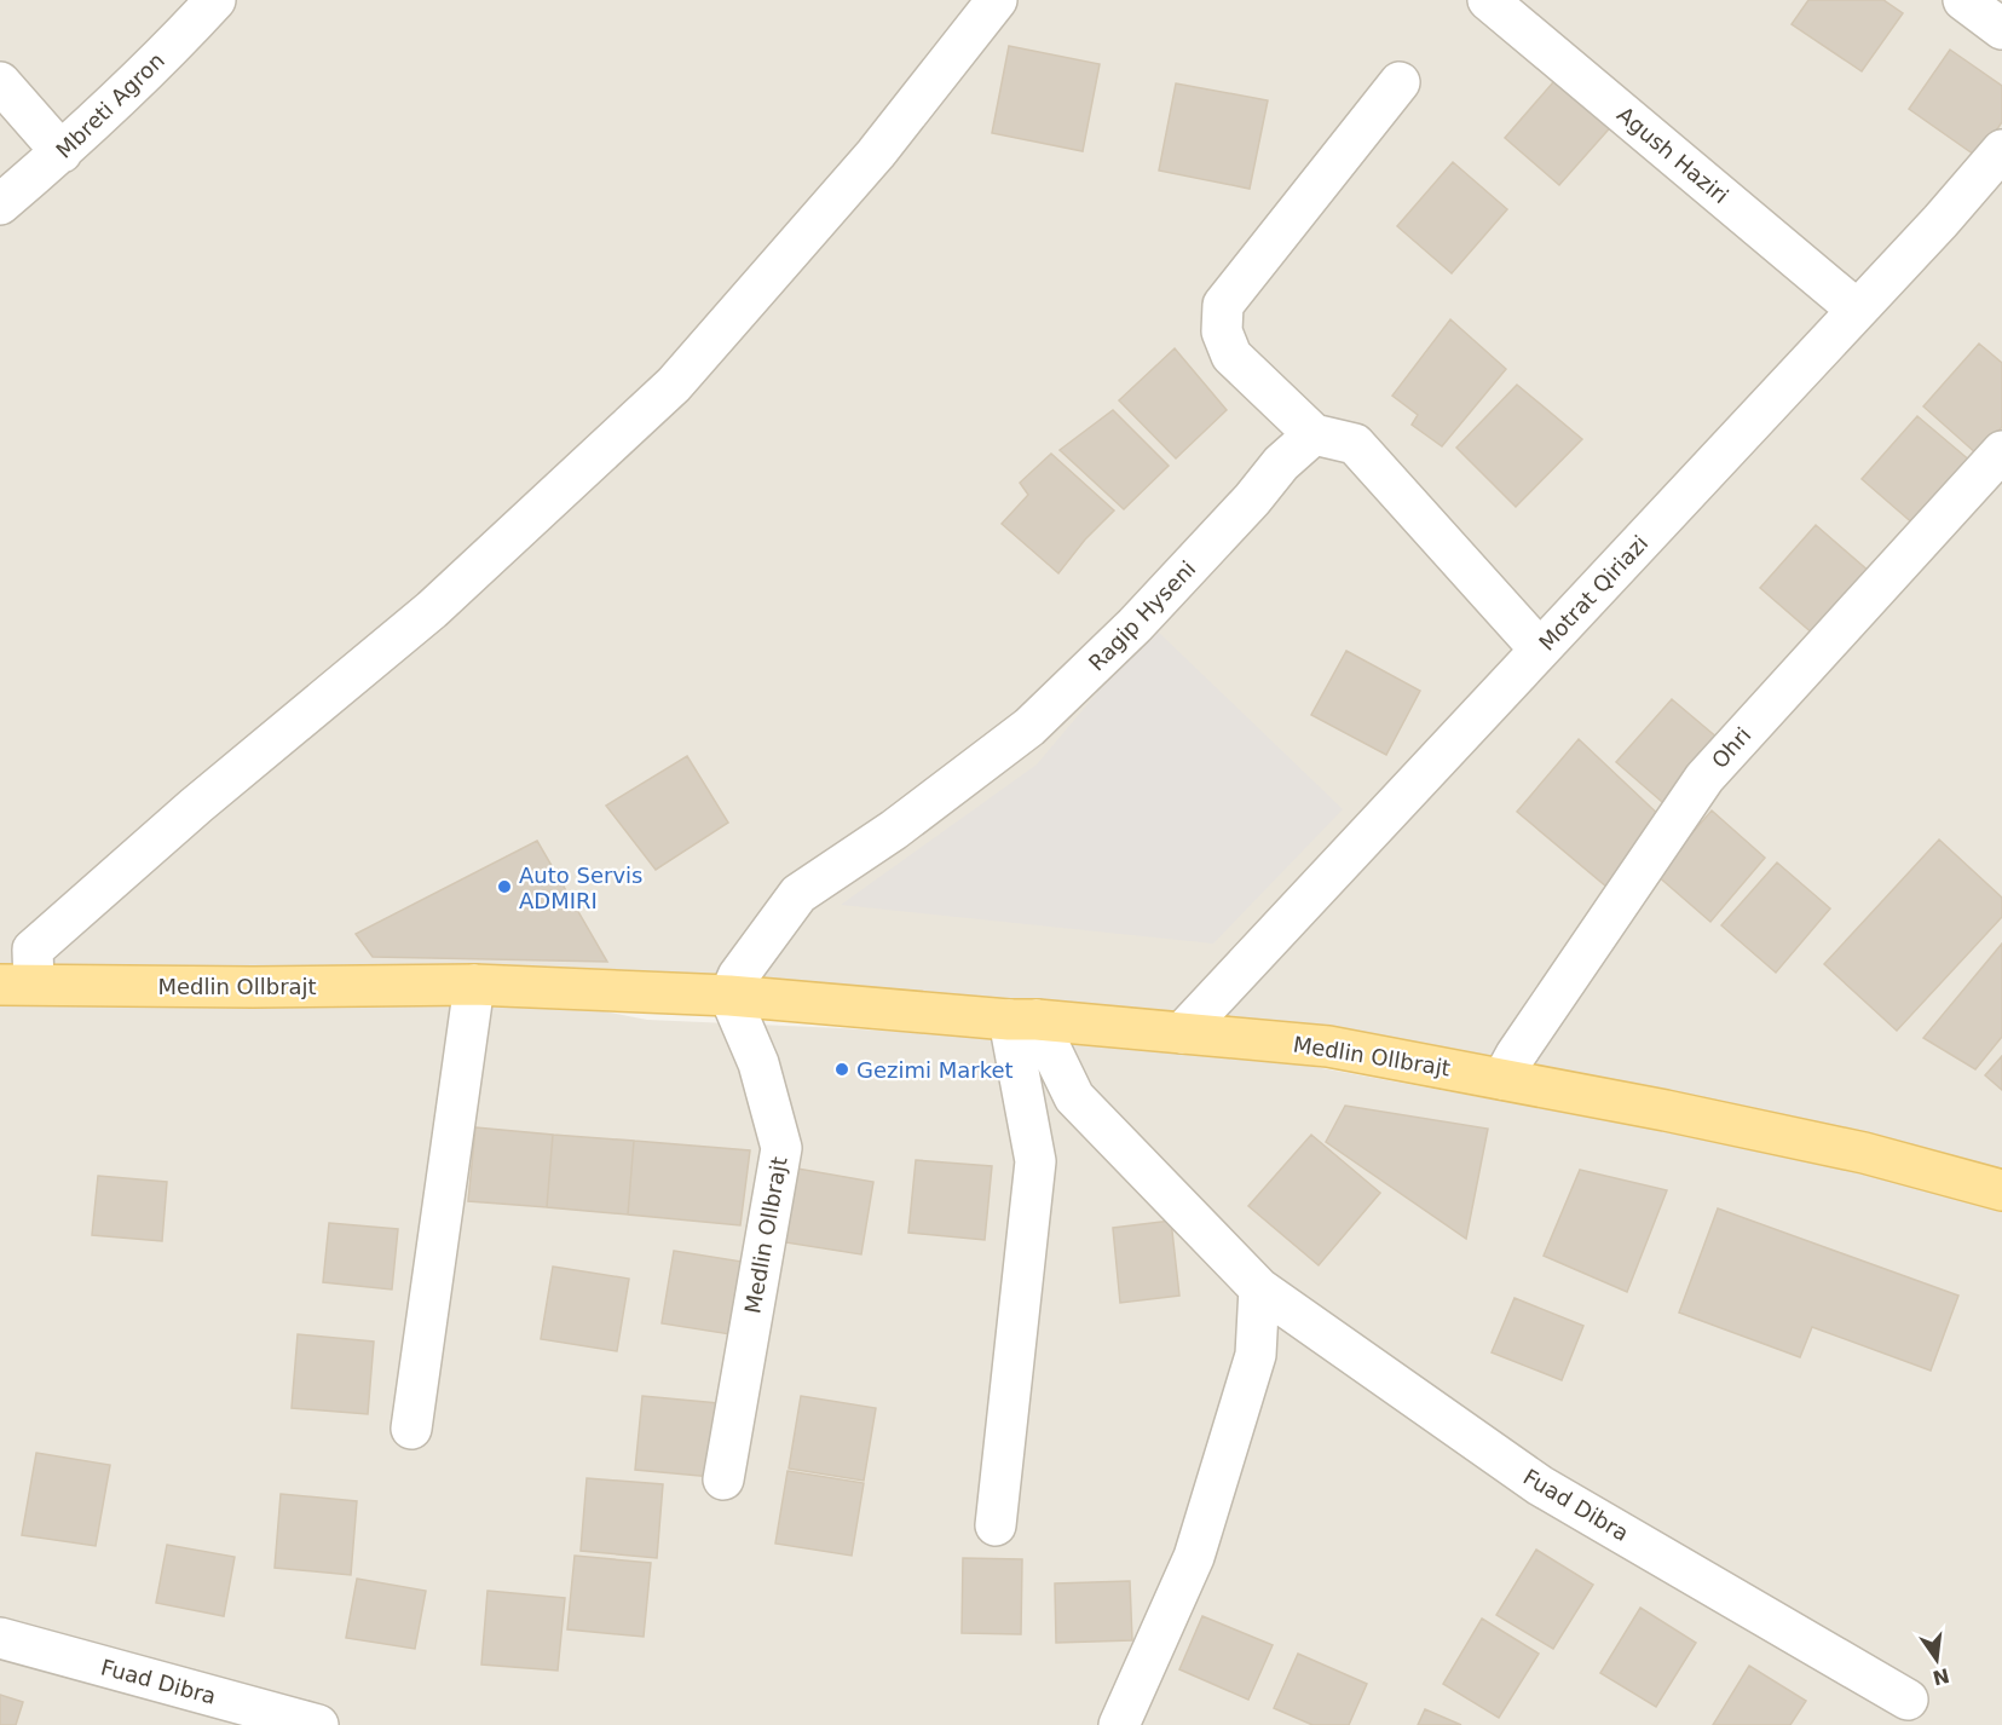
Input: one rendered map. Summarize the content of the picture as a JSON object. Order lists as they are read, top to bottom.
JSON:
{
  "streets": {
    "main road": ["Medlin Ollbrajt"],
    "street": [
      "Mbreti Agron",
      "Agush Haziri",
      "Motrat Qiriazi",
      "Ragip Hyseni",
      "Ohri",
      "Fuad Dibra"
    ]
  },
  "crossings": [
    ["Agush Haziri", "Motrat Qiriazi"],
    ["Motrat Qiriazi", "Medlin Ollbrajt"],
    ["Ragip Hyseni", "Medlin Ollbrajt"],
    ["Ohri", "Medlin Ollbrajt"],
    ["Medlin Ollbrajt", "Fuad Dibra"]
  ],
  "places": ["Auto Servis ADMIRI", "Gezimi Market"],
  "north": "bottom"
}
